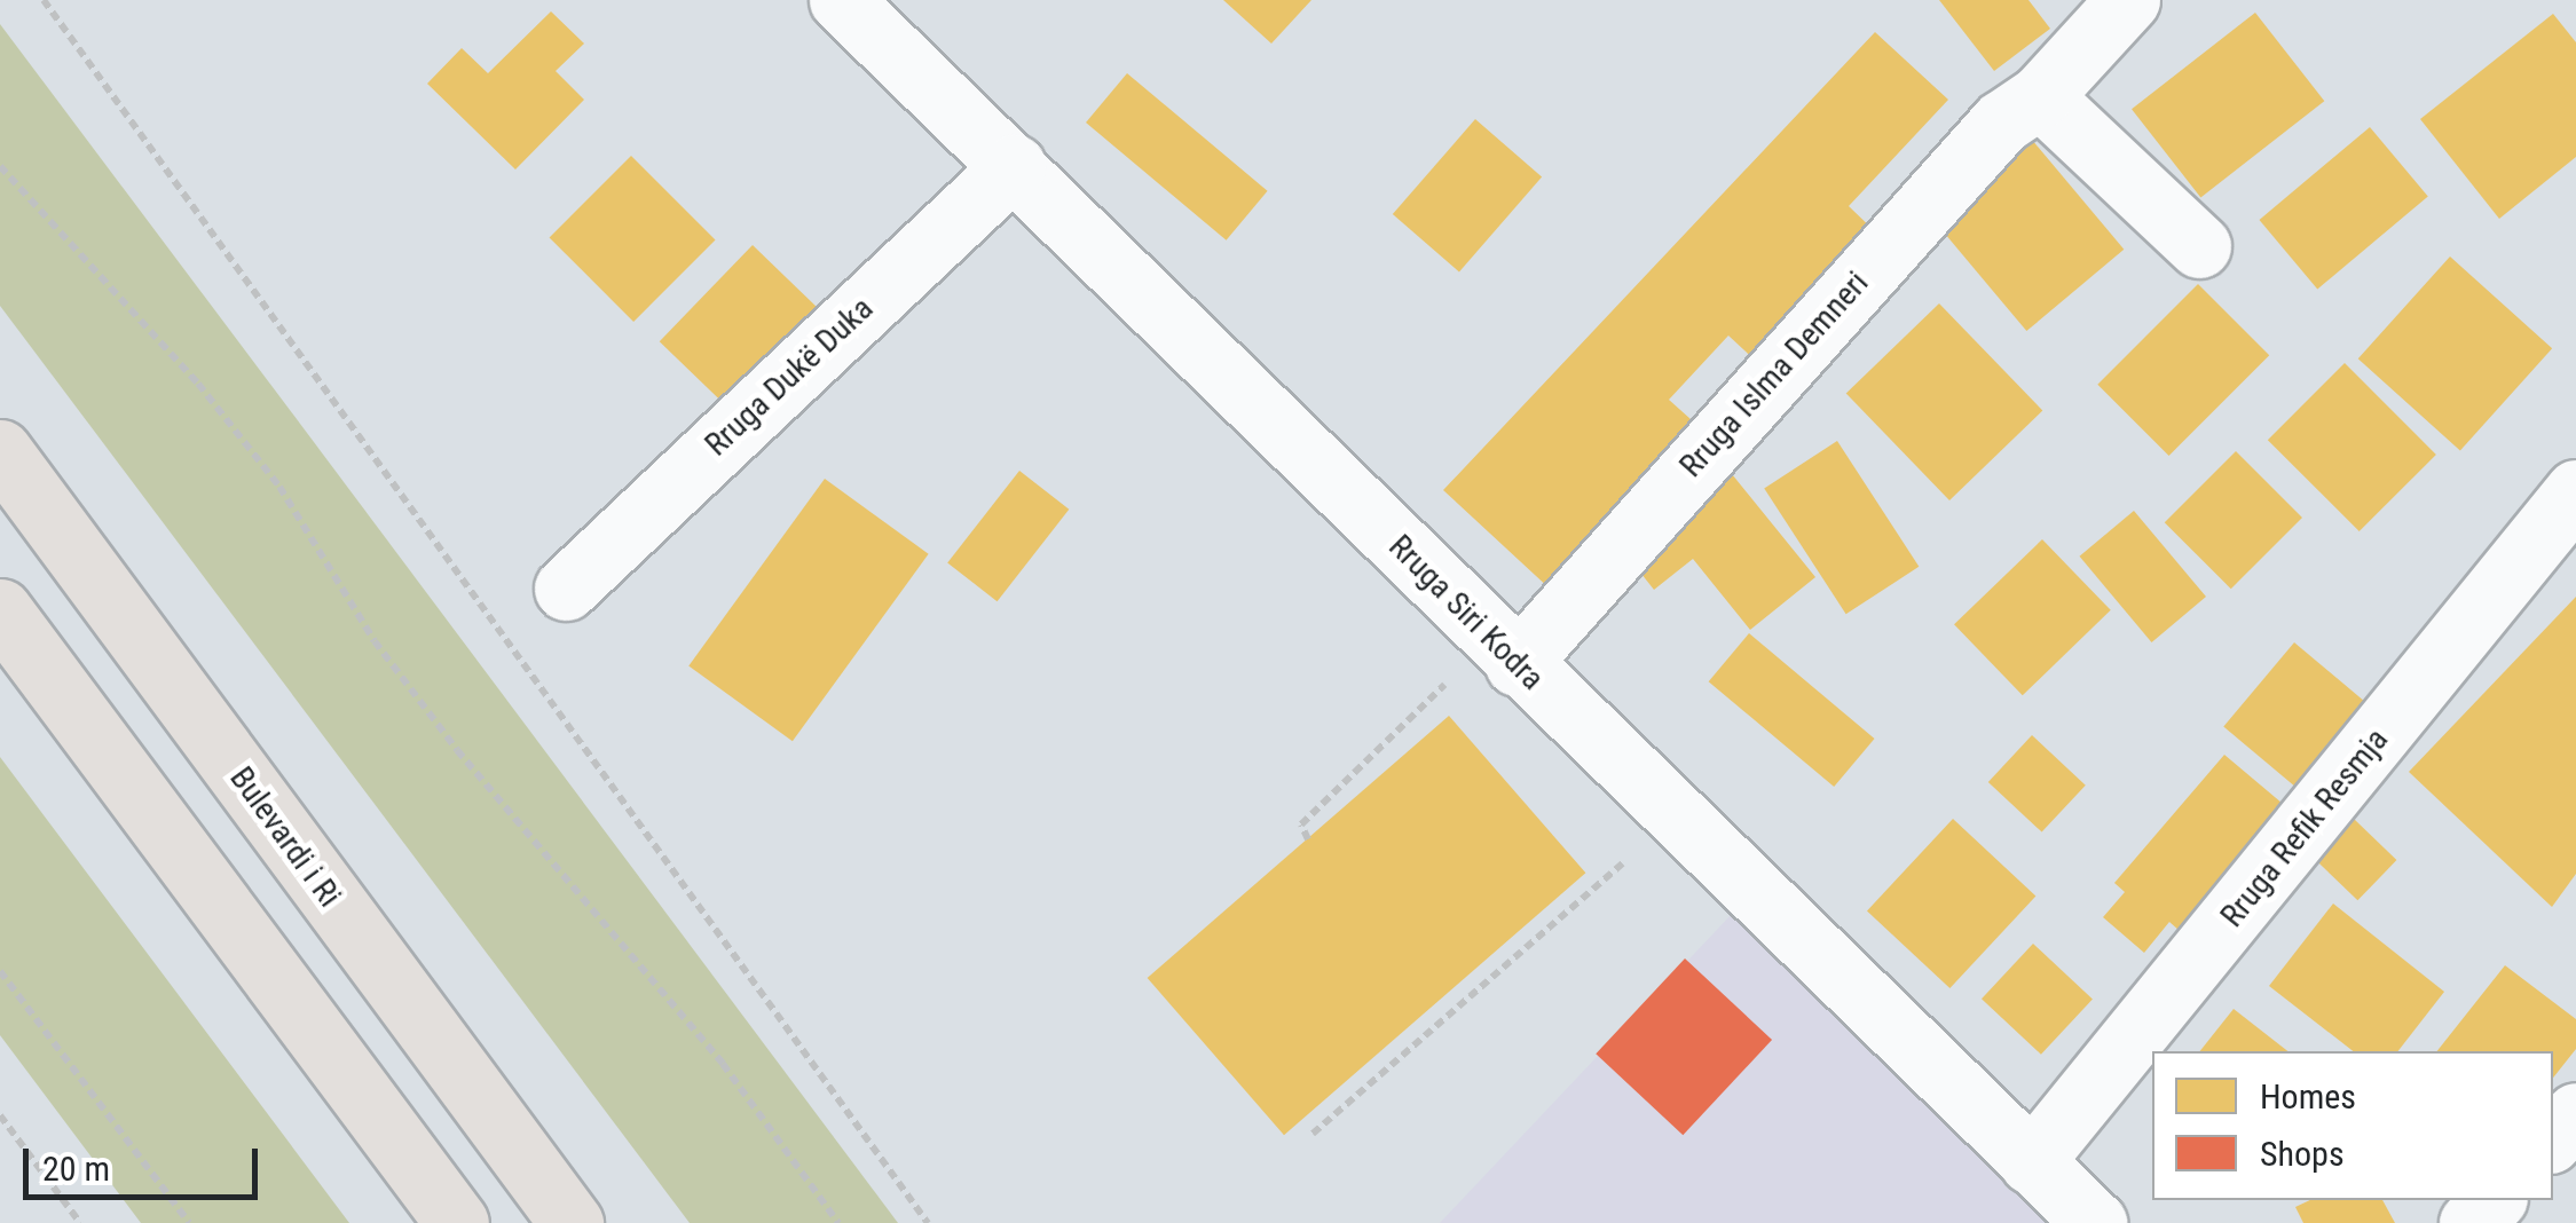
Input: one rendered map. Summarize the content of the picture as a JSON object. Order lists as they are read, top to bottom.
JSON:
{
  "streets": {
    "main road": ["Bulevardi i Ri"],
    "street": [
      "Rruga Islma Demneri",
      "Rruga Dukë Duka",
      "Rruga Siri Kodra",
      "Rruga Refik Resmja"
    ]
  },
  "crossings": [
    ["Rruga Islma Demneri", "Rruga Siri Kodra"],
    ["Rruga Dukë Duka", "Rruga Siri Kodra"],
    ["Rruga Siri Kodra", "Rruga Refik Resmja"]
  ],
  "legend": ["Homes", "Shops"],
  "scale_bar": "20 m"
}
